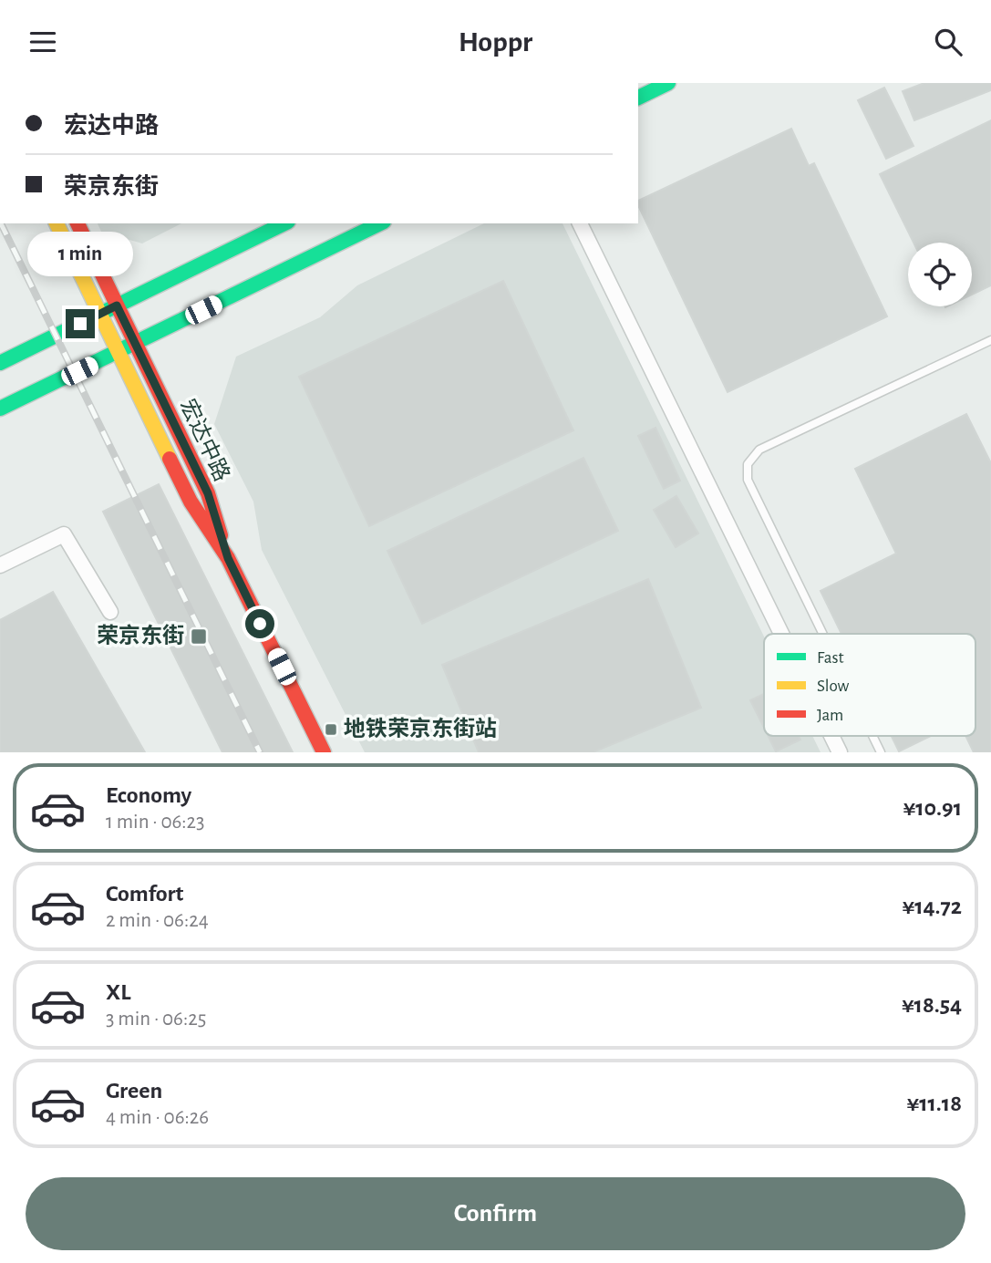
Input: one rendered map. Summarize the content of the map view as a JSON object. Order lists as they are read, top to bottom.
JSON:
{
  "streets": {
    "street": ["宏达中路"]
  },
  "places": {
    "transit": ["荣京东街", "地铁荣京东街站"]
  },
  "legend": ["Fast", "Slow", "Jam"],
  "page": {
    "header": "Hoppr",
    "banner": ["宏达中路", "荣京东街"],
    "bubble": "1 min",
    "list": [
      {
        "name": "Economy",
        "note": "1 min · 06:23",
        "value": "¥10.91"
      },
      {
        "name": "Comfort",
        "note": "2 min · 06:24",
        "value": "¥14.72"
      },
      {
        "name": "XL",
        "note": "3 min · 06:25",
        "value": "¥18.54"
      },
      {
        "name": "Green",
        "note": "4 min · 06:26",
        "value": "¥11.18"
      }
    ],
    "buttons": "Confirm"
  }
}
